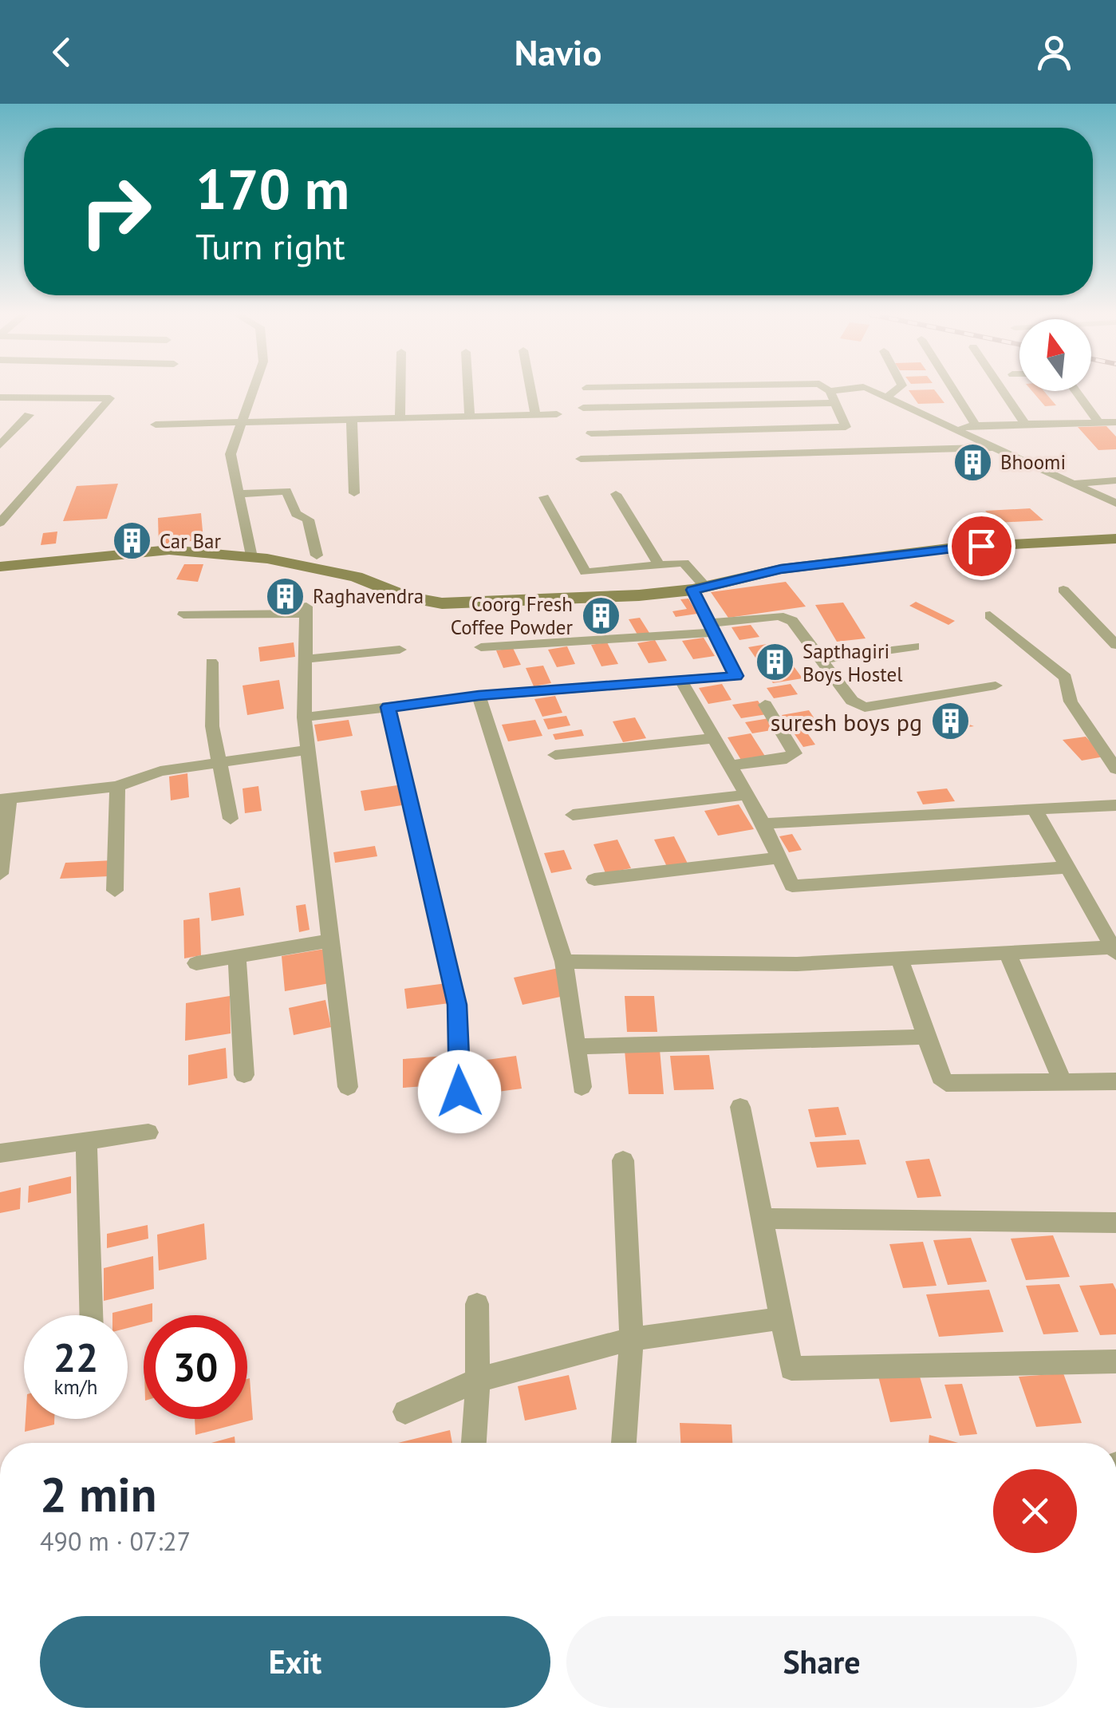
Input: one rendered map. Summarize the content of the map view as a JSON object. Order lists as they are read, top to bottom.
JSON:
{
  "places": {
    "building": [
      "Bhoomi",
      "Car Bar",
      "Raghavendra",
      "Coorg Fresh Coffee Powder",
      "Sapthagiri Boys Hostel",
      "suresh boys pg"
    ]
  },
  "north": "top",
  "page": {
    "header": "Navio",
    "turn": ["170 m", "Turn right"],
    "speed": "22 km/h",
    "limit": "30",
    "heading": ["2 min", "490 m · 07:27"],
    "buttons": ["Exit", "Share"]
  }
}
